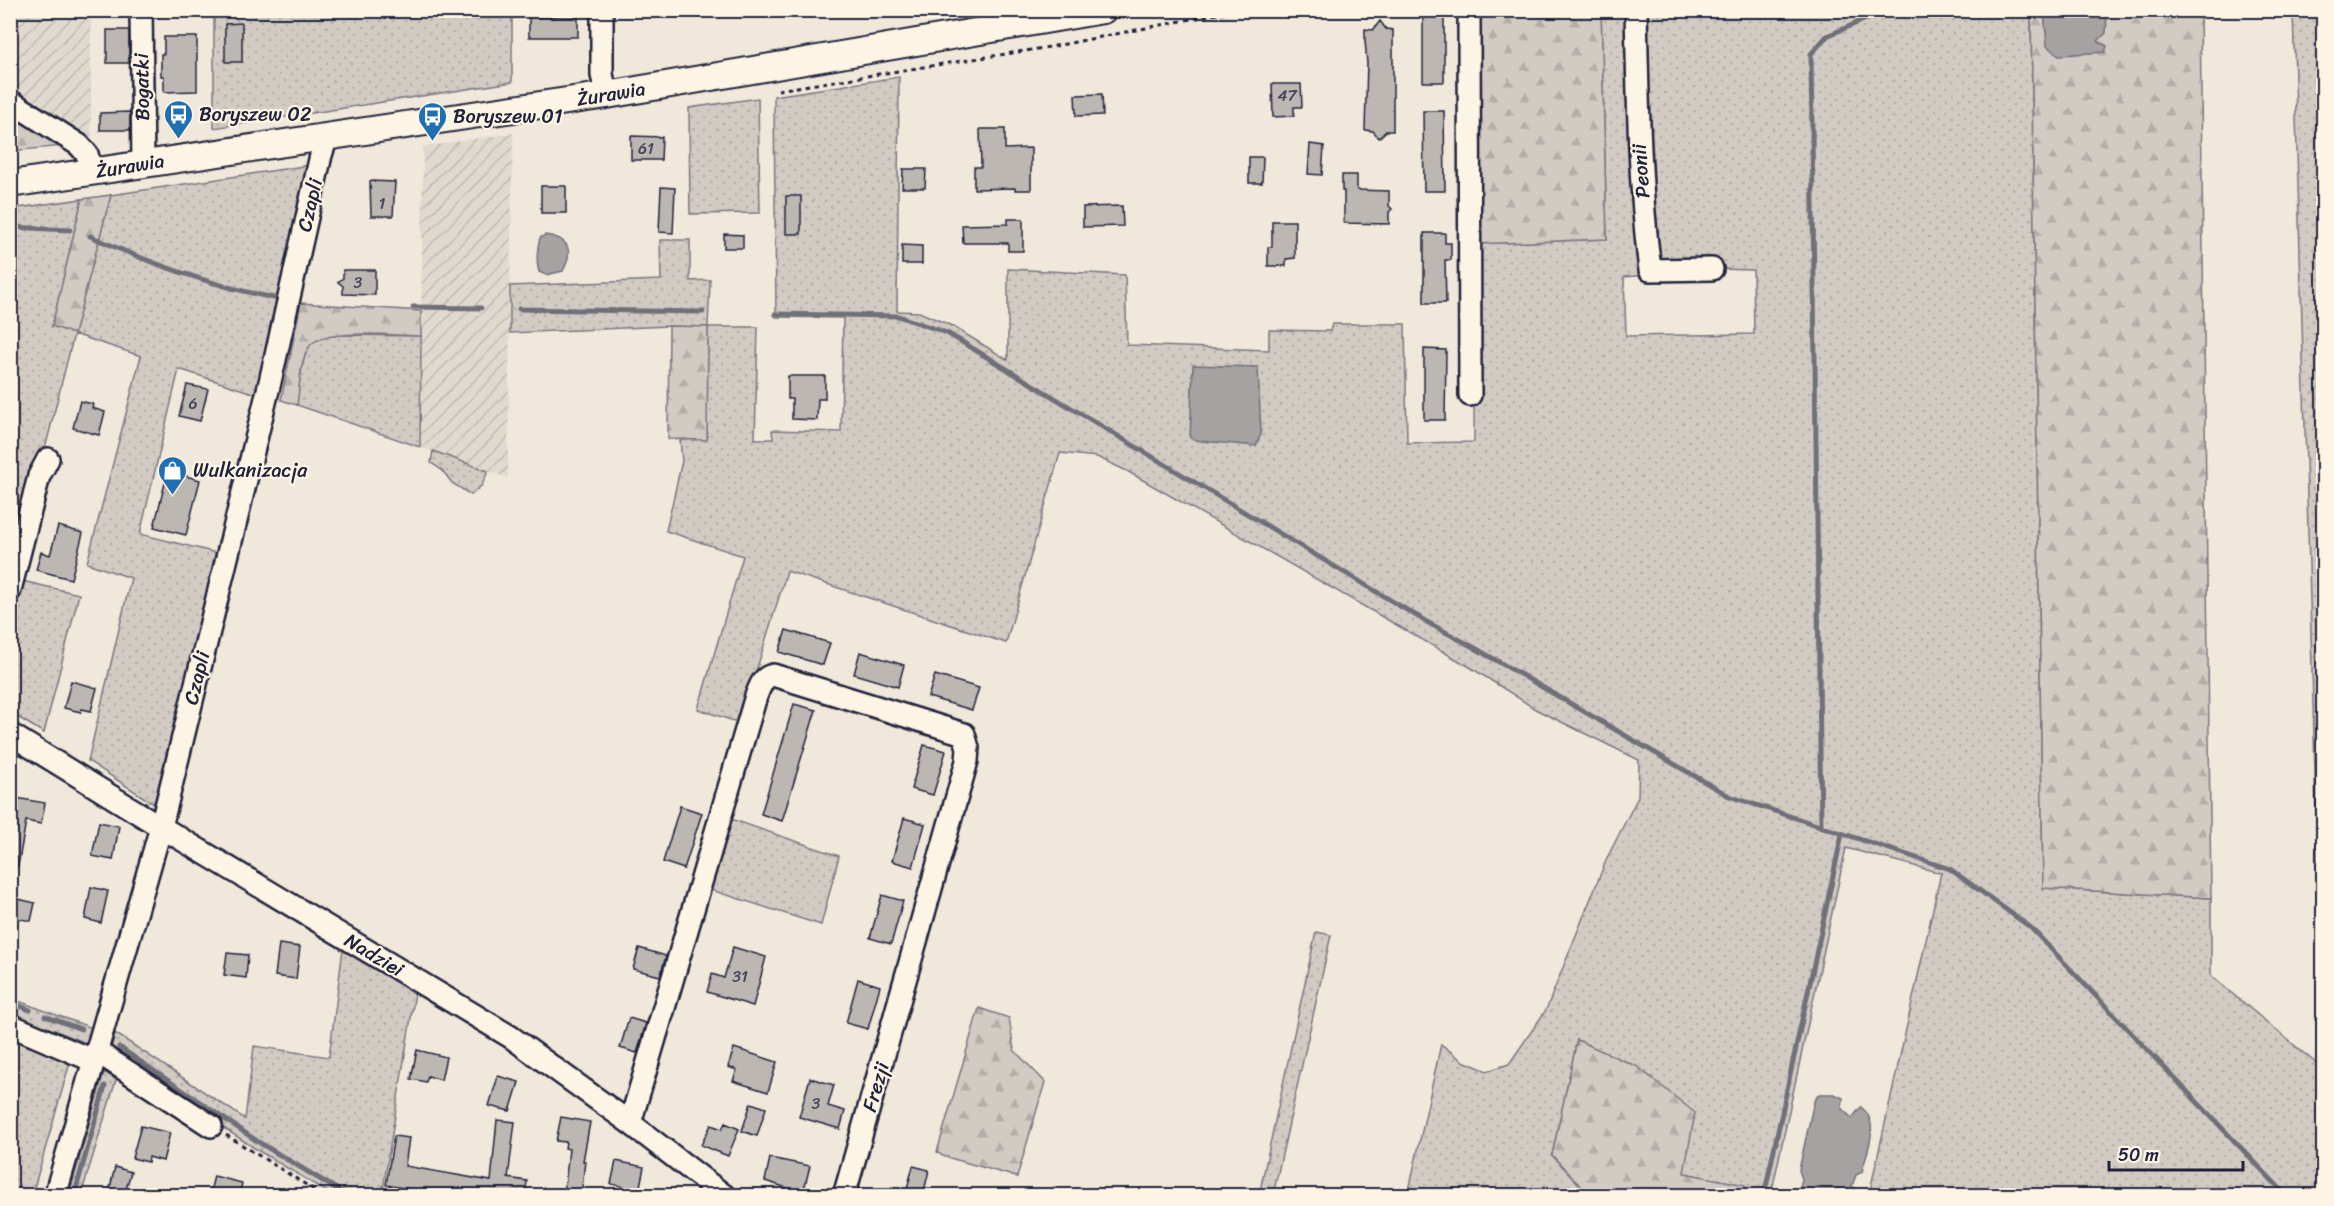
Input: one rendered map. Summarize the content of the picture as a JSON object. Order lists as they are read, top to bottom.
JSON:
{
  "streets": {
    "main road": ["Żurawia"],
    "street": [
      "Bogatki",
      "Peonii",
      "Czapli",
      "Nadziei",
      "Frezji"
    ]
  },
  "crossings": [
    ["Bogatki", "Żurawia"],
    ["Żurawia", "Czapli"],
    ["Czapli", "Nadziei"],
    ["Nadziei", "Frezji"]
  ],
  "places": {
    "bus stop": ["Boryszew 02", "Boryszew 01"],
    "shop": ["Wulkanizacja"]
  },
  "house_numbers": [
    "47",
    "61",
    "1",
    "3",
    "6",
    "31",
    "3"
  ],
  "scale_bar": "50 m"
}
